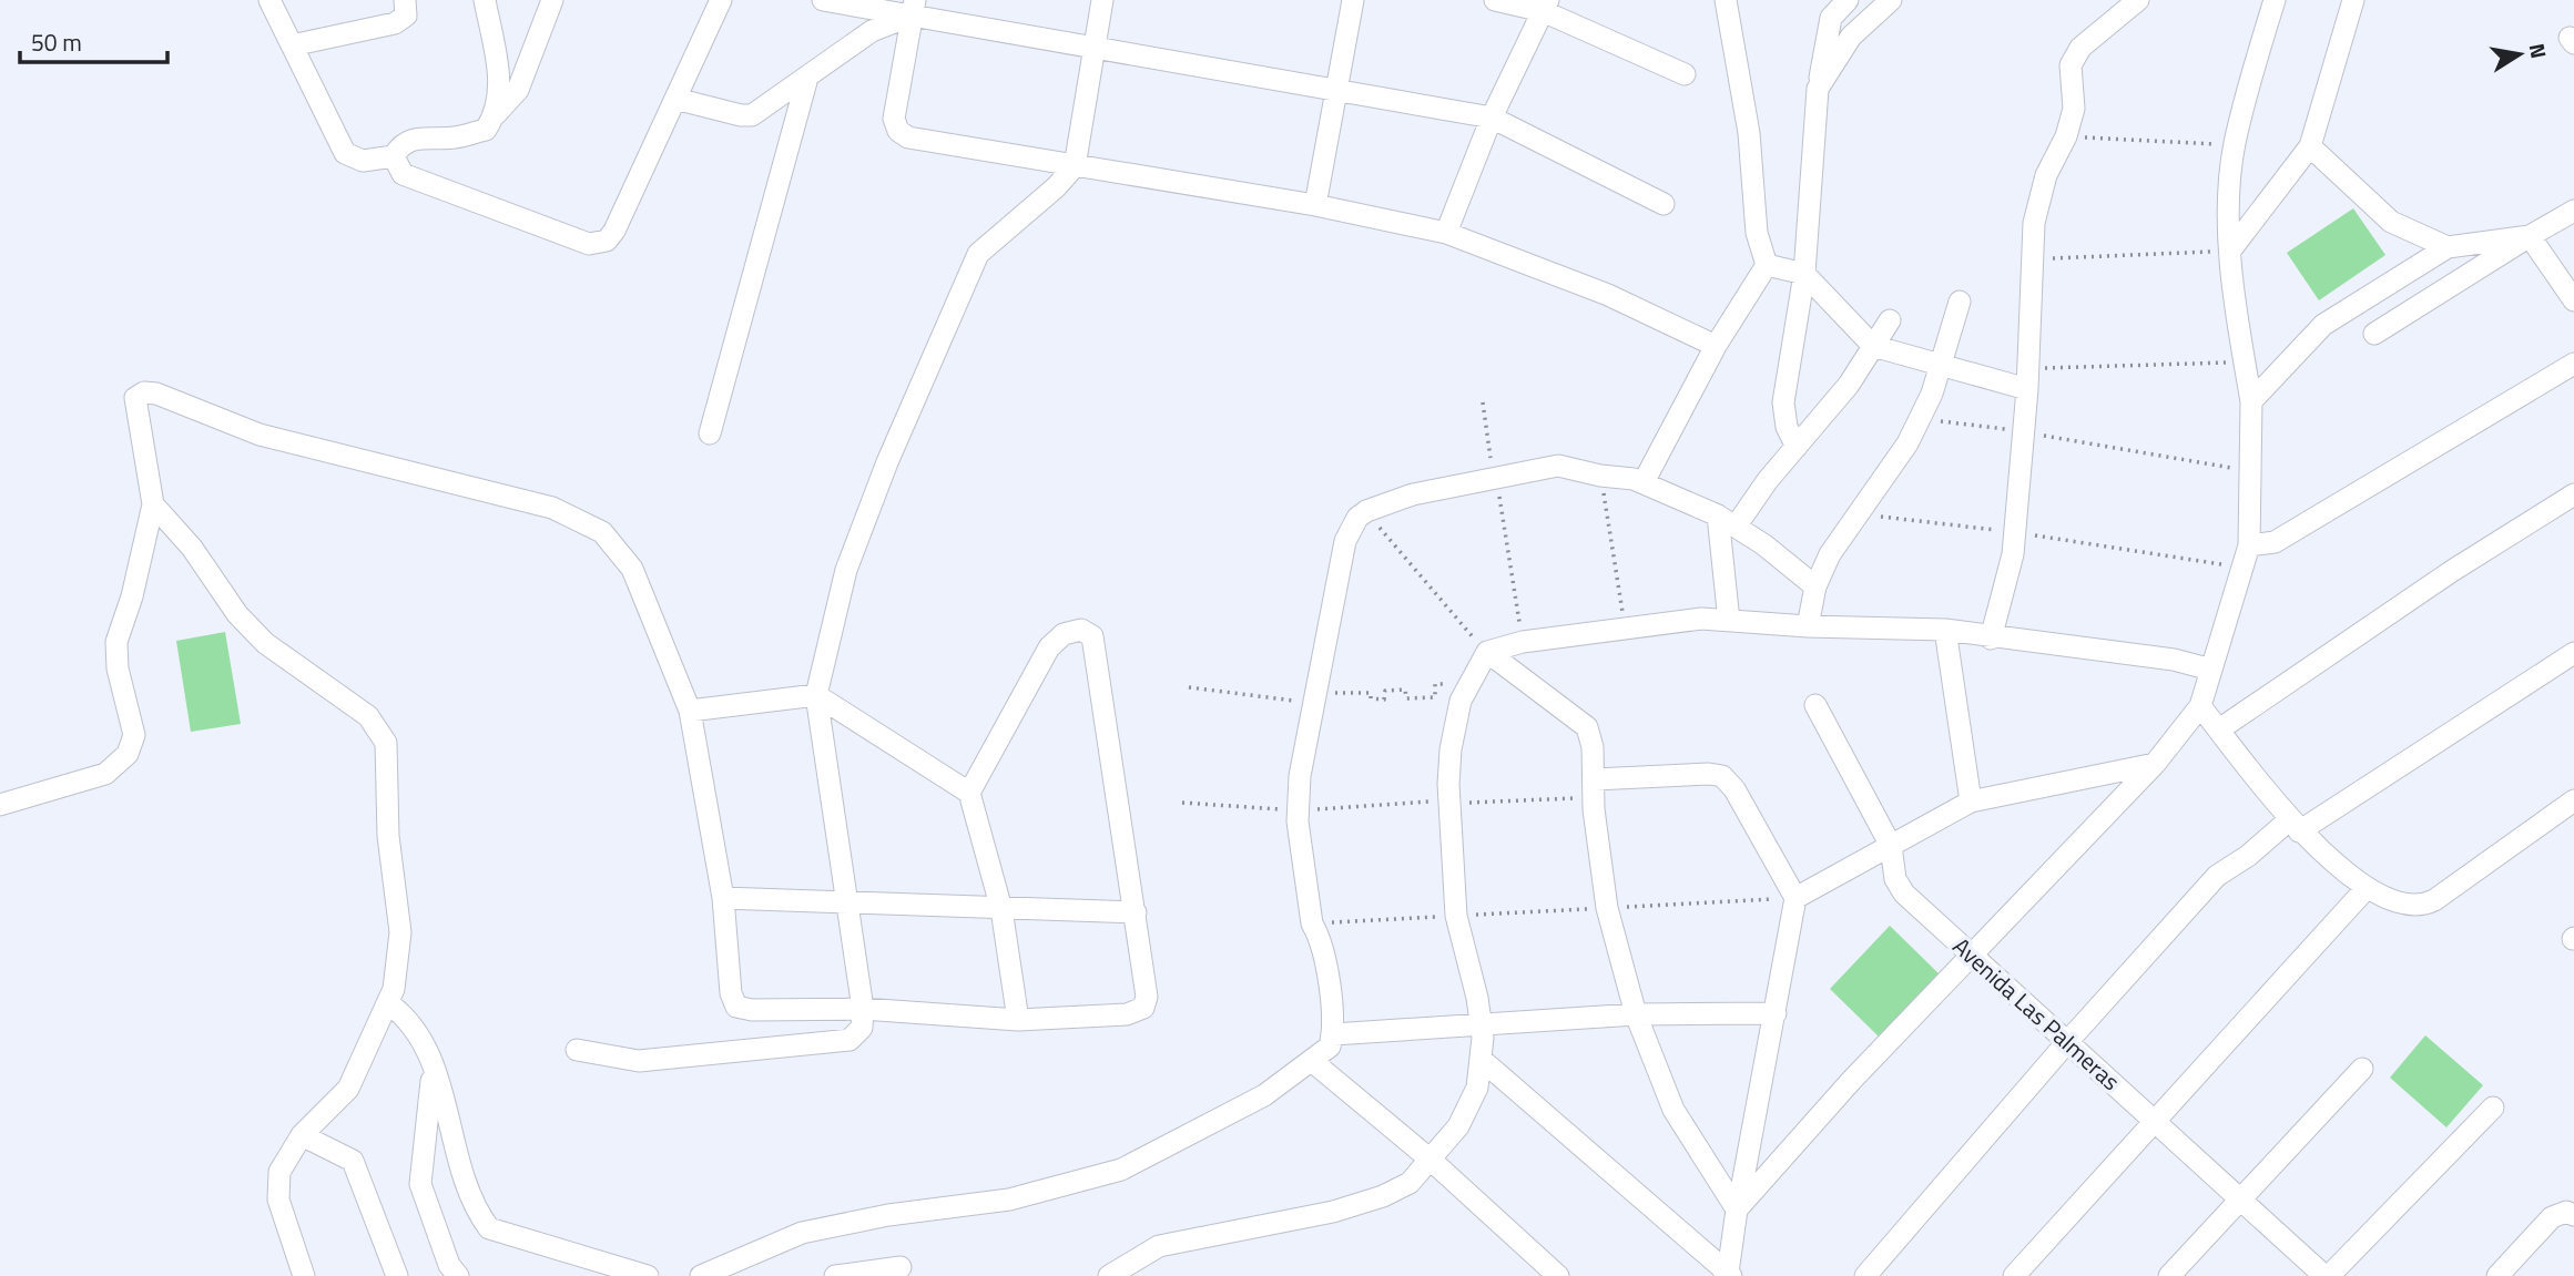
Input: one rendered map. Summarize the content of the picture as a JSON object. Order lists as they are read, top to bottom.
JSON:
{
  "streets": {
    "street": ["Avenida Las Palmeras"]
  },
  "scale_bar": "50 m",
  "north": "right"
}
